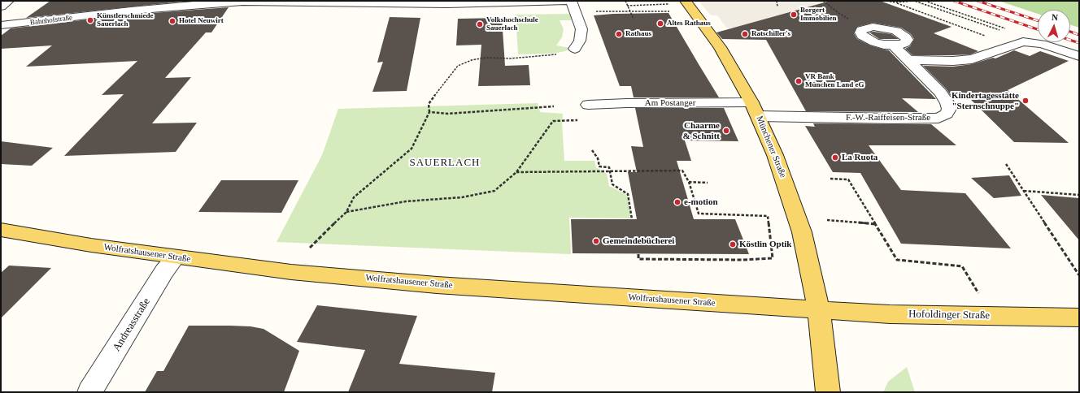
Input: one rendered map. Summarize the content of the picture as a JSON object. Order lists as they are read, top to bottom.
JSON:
{
  "streets": {
    "main road": ["Münchener Straße", "Wolfratshausener Straße", "Hofoldinger Straße"],
    "street": [
      "Bahnhofstraße",
      "Am Postanger",
      "F.-W.-Raiffeisen-Straße",
      "Andreasstraße"
    ]
  },
  "crossings": [
    ["Am Postanger", "F.-W.-Raiffeisen-Straße"],
    ["Am Postanger", "Münchener Straße"],
    ["F.-W.-Raiffeisen-Straße", "Münchener Straße"],
    ["Münchener Straße", "Wolfratshausener Straße"],
    ["Münchener Straße", "Hofoldinger Straße"],
    ["Wolfratshausener Straße", "Hofoldinger Straße"],
    ["Wolfratshausener Straße", "Andreasstraße"]
  ],
  "districts": ["SAUERLACH"],
  "places": [
    "Borgert Immobilien",
    "Künstlerschmiede Sauerlach",
    "Hotel Neuwirt",
    "Altes Rathaus",
    "Volkshochschule Sauerlach",
    "Rathaus",
    "Ratschiller's",
    "VR Bank München Land eG",
    "Kindertagesstätte \"Sternschnuppe\"",
    "Chaarme & Schnitt",
    "La Ruota",
    "e-motion",
    "Gemeindebücherei",
    "Köstlin Optik"
  ],
  "north": "top"
}
